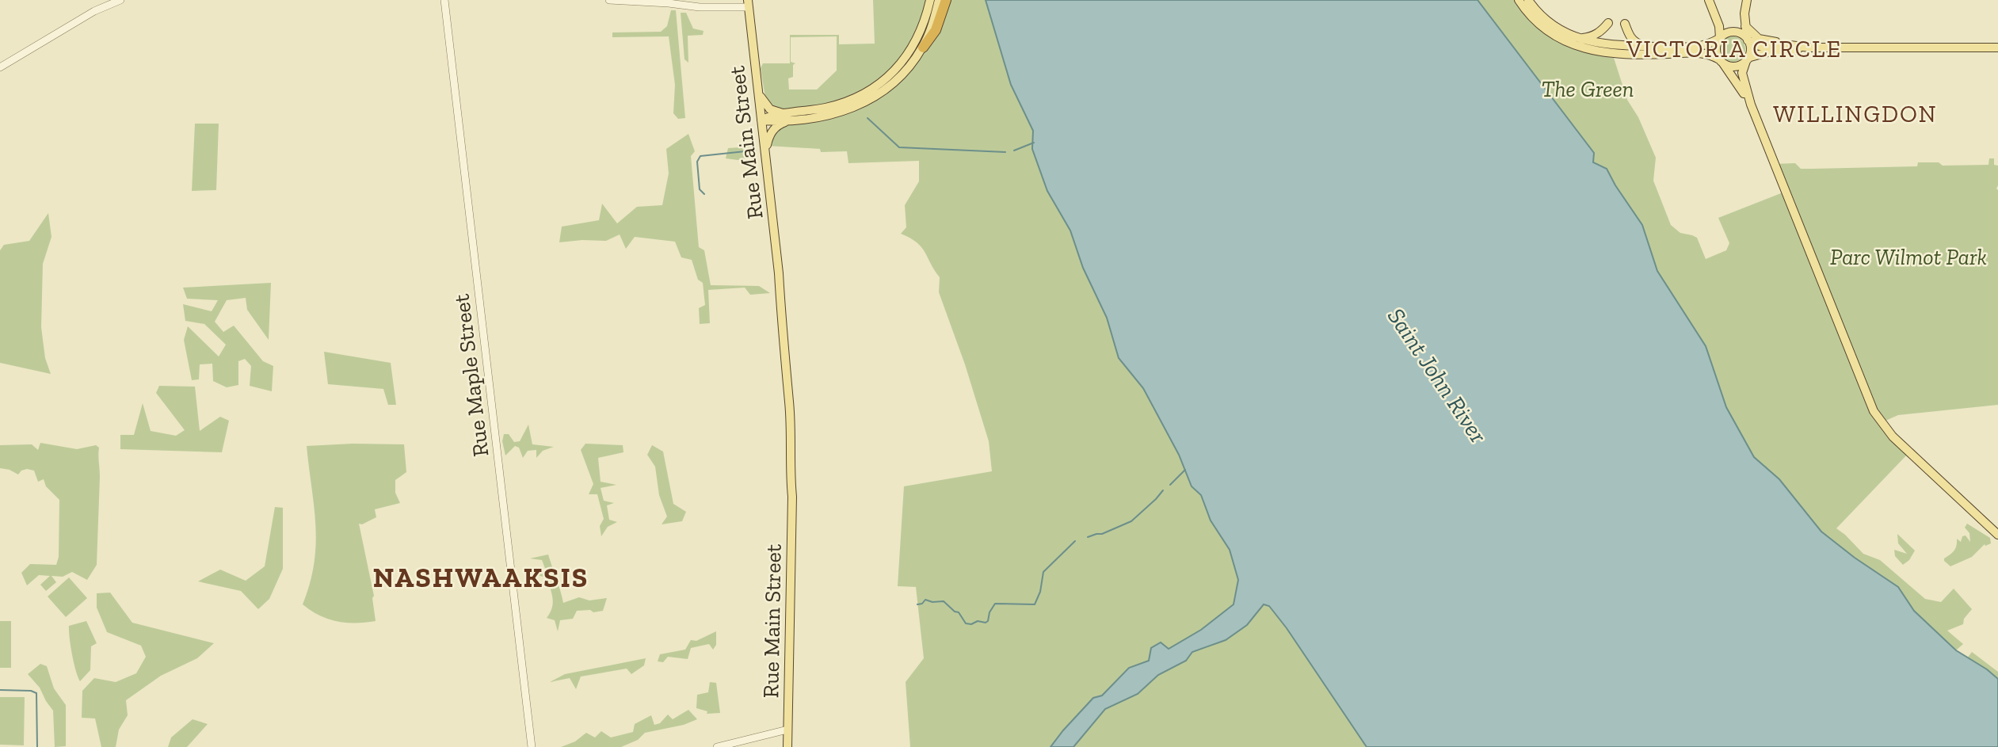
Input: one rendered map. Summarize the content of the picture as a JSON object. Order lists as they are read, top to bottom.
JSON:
{
  "streets": {
    "main road": ["Rue Main Street"],
    "street": ["Rue Maple Street"]
  },
  "districts": ["VICTORIA CIRCLE", "WILLINGDON", "NASHWAAKSIS"],
  "water": ["Saint John River"],
  "parks": ["The Green", "Parc Wilmot Park"]
}
